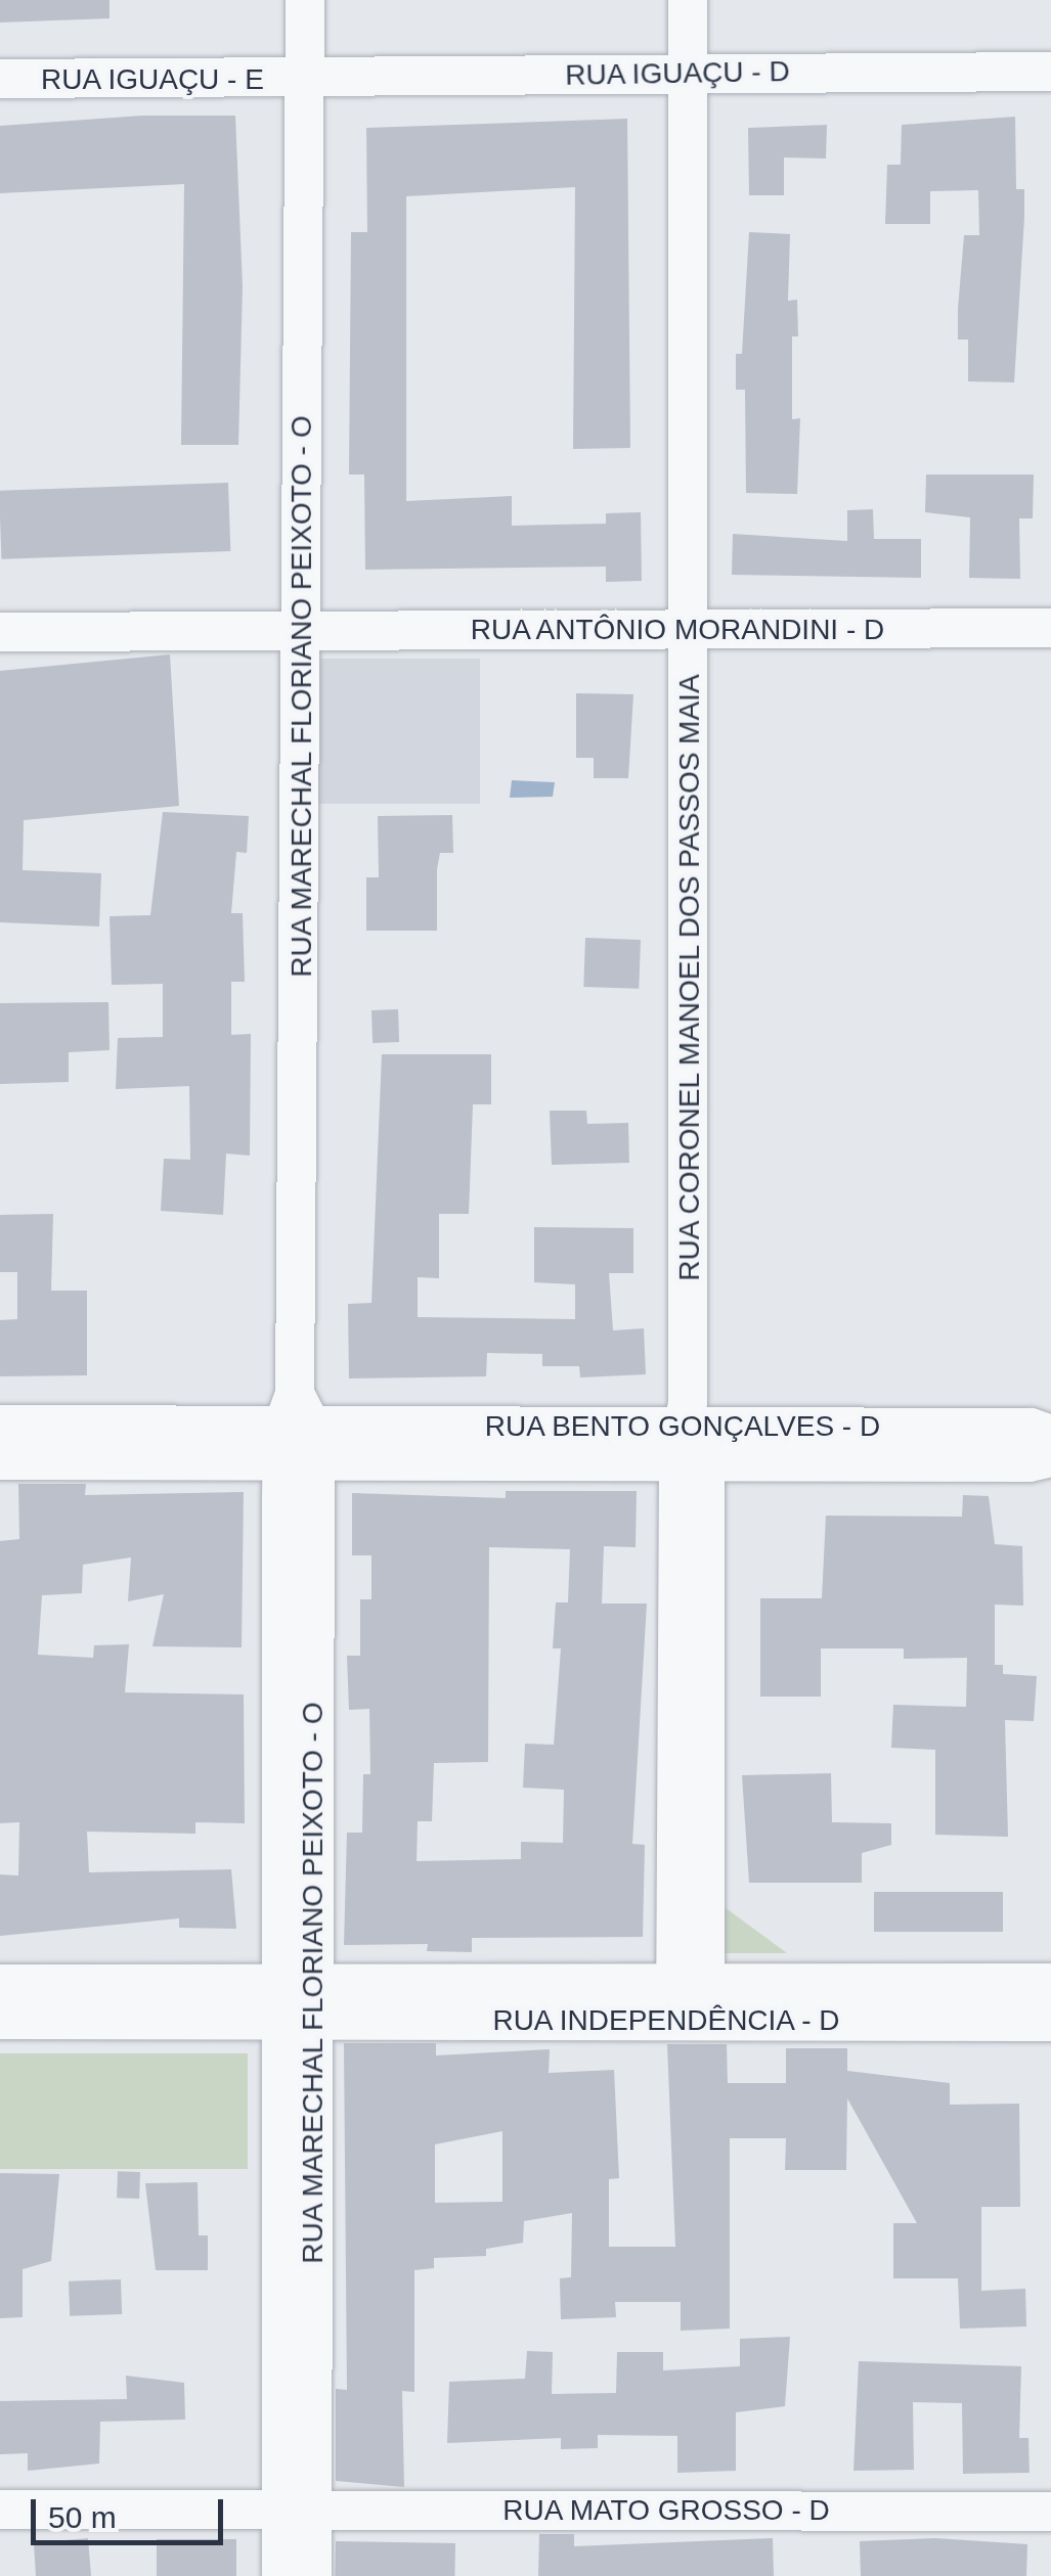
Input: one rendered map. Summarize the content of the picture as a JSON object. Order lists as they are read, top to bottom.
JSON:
{
  "streets": {
    "street": [
      "RUA IGUAÇU - D",
      "RUA IGUAÇU - E",
      "RUA ANTÔNIO MORANDINI - D",
      "RUA MARECHAL FLORIANO PEIXOTO - O",
      "RUA CORONEL MANOEL DOS PASSOS MAIA",
      "RUA BENTO GONÇALVES - D",
      "RUA INDEPENDÊNCIA - D",
      "RUA MATO GROSSO - D"
    ]
  },
  "crossings": [
    ["RUA IGUAÇU - D", "RUA IGUAÇU - E"],
    ["RUA IGUAÇU - D", "RUA MARECHAL FLORIANO PEIXOTO - O"],
    ["RUA IGUAÇU - D", "RUA CORONEL MANOEL DOS PASSOS MAIA"],
    ["RUA IGUAÇU - E", "RUA MARECHAL FLORIANO PEIXOTO - O"],
    ["RUA ANTÔNIO MORANDINI - D", "RUA MARECHAL FLORIANO PEIXOTO - O"],
    ["RUA ANTÔNIO MORANDINI - D", "RUA CORONEL MANOEL DOS PASSOS MAIA"],
    ["RUA MARECHAL FLORIANO PEIXOTO - O", "RUA BENTO GONÇALVES - D"],
    ["RUA MARECHAL FLORIANO PEIXOTO - O", "RUA INDEPENDÊNCIA - D"],
    ["RUA MARECHAL FLORIANO PEIXOTO - O", "RUA MATO GROSSO - D"],
    ["RUA CORONEL MANOEL DOS PASSOS MAIA", "RUA BENTO GONÇALVES - D"],
    ["RUA CORONEL MANOEL DOS PASSOS MAIA", "RUA INDEPENDÊNCIA - D"]
  ],
  "scale_bar": "50 m"
}
